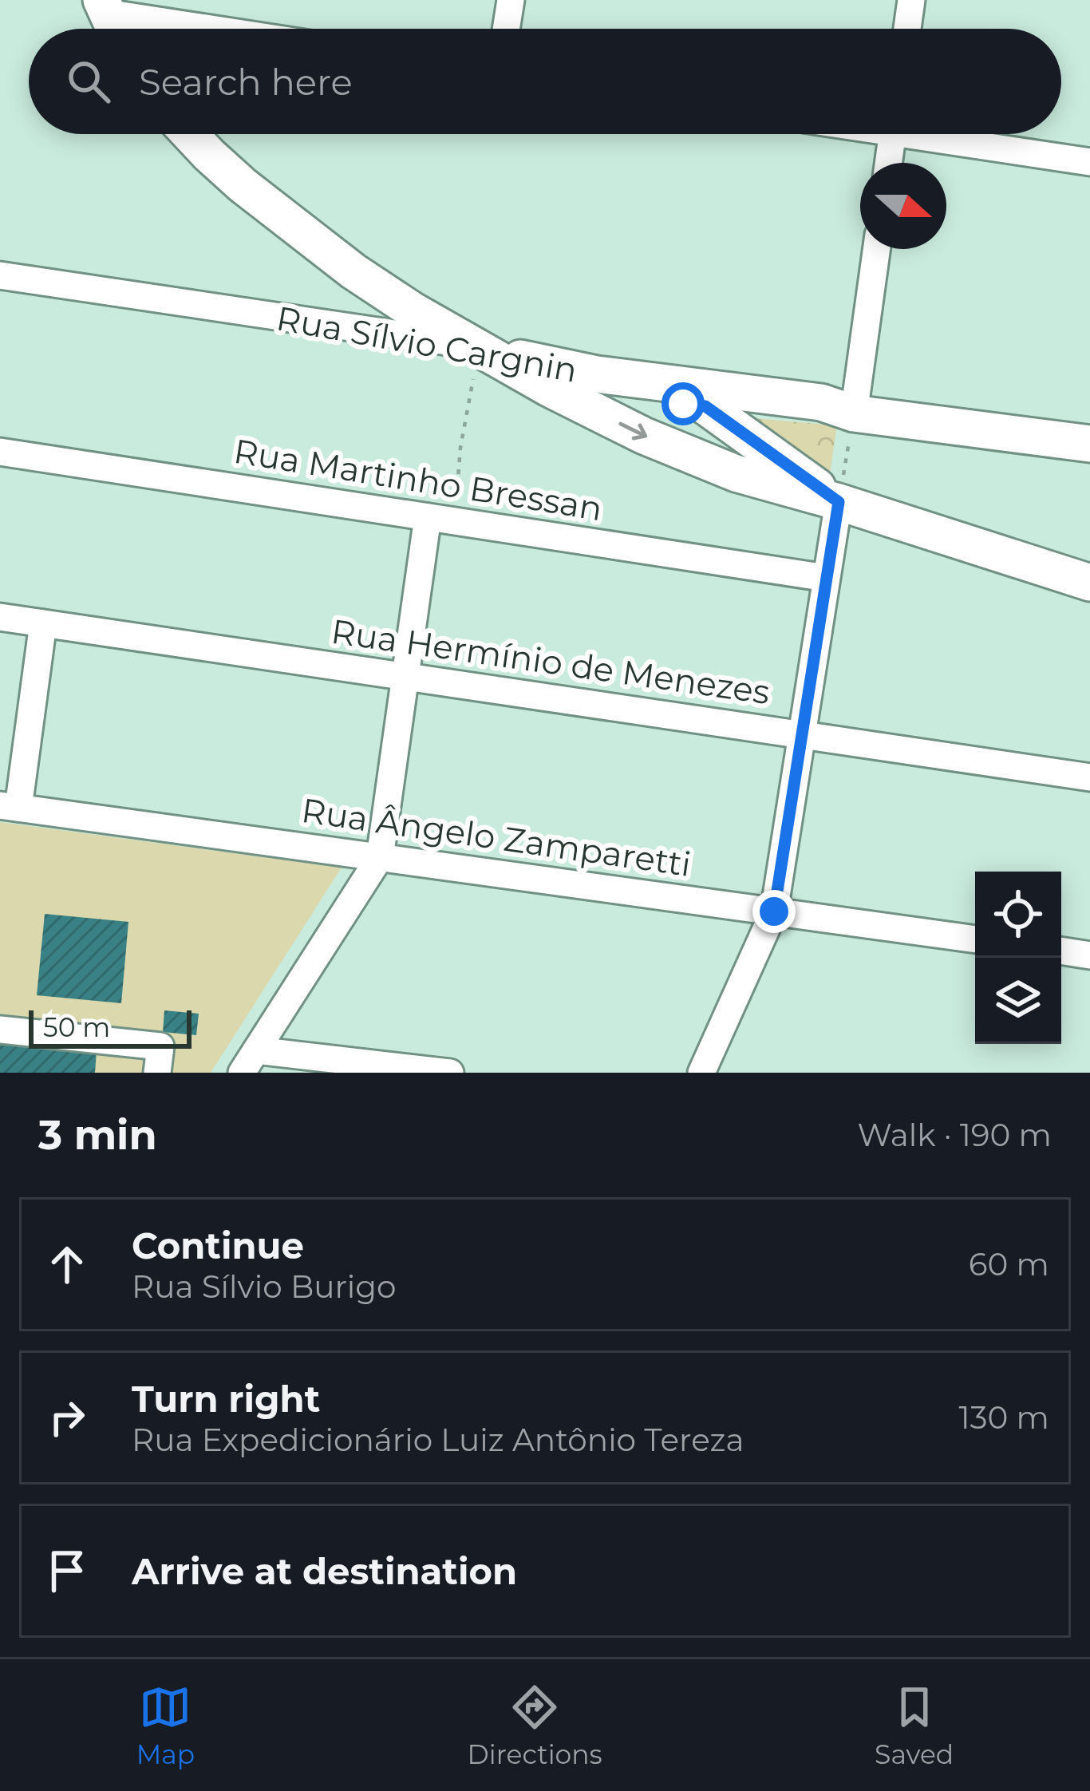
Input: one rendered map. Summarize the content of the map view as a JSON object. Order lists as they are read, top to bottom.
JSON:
{
  "streets": {
    "main road": ["Rua Sílvio Cargnin"],
    "street": ["Rua Martinho Bressan", "Rua Hermínio de Menezes", "Rua Ângelo Zamparetti"]
  },
  "scale_bar": "50 m",
  "north": "right",
  "page": {
    "search": "Search here",
    "scale": "50 m",
    "heading": ["3 min", "Walk · 190 m"],
    "list": [
      ["Continue", "Rua Sílvio Burigo", "60 m"],
      ["Turn right", "Rua Expedicionário Luiz Antônio Tereza", "130 m"],
      "Arrive at destination"
    ],
    "nav": ["Map", "Directions", "Saved"]
  }
}
